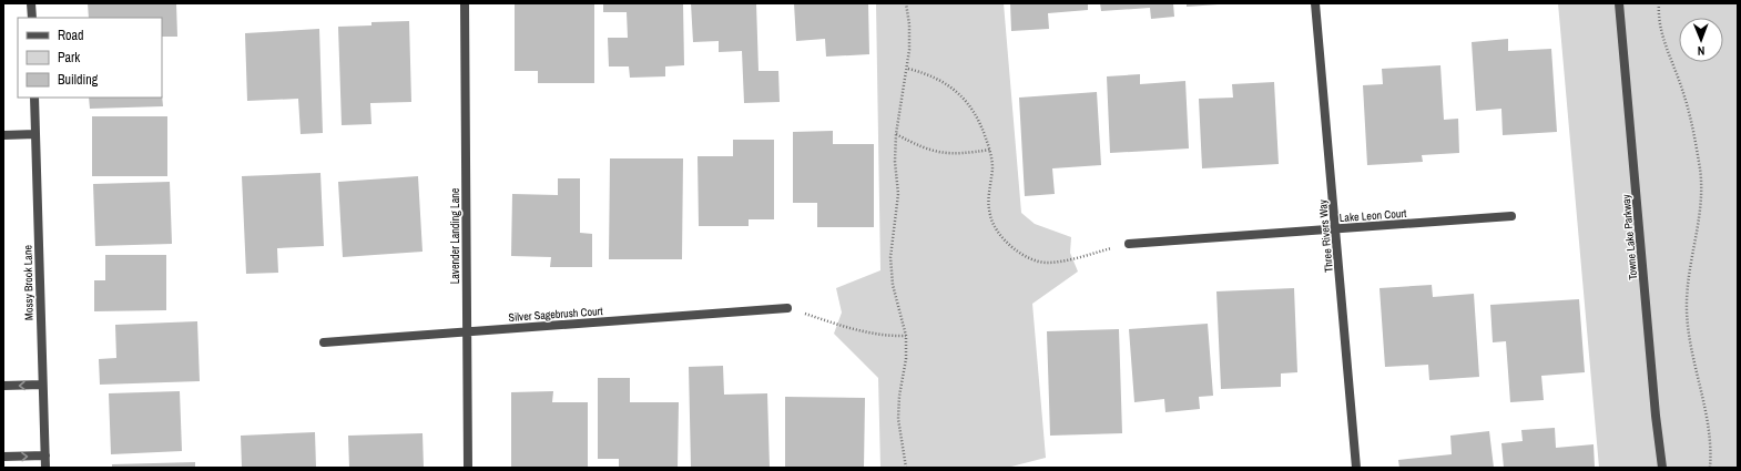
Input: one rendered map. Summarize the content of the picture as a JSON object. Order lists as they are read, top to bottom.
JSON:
{
  "streets": {
    "street": [
      "Lake Leon Court",
      "Lavender Landing Lane",
      "Three Rivers Way",
      "Towne Lake Parkway",
      "Mossy Brook Lane",
      "Silver Sagebrush Court"
    ]
  },
  "crossings": [
    ["Lake Leon Court", "Three Rivers Way"],
    ["Lavender Landing Lane", "Silver Sagebrush Court"]
  ],
  "legend": ["Road", "Park", "Building"],
  "north": "bottom"
}
